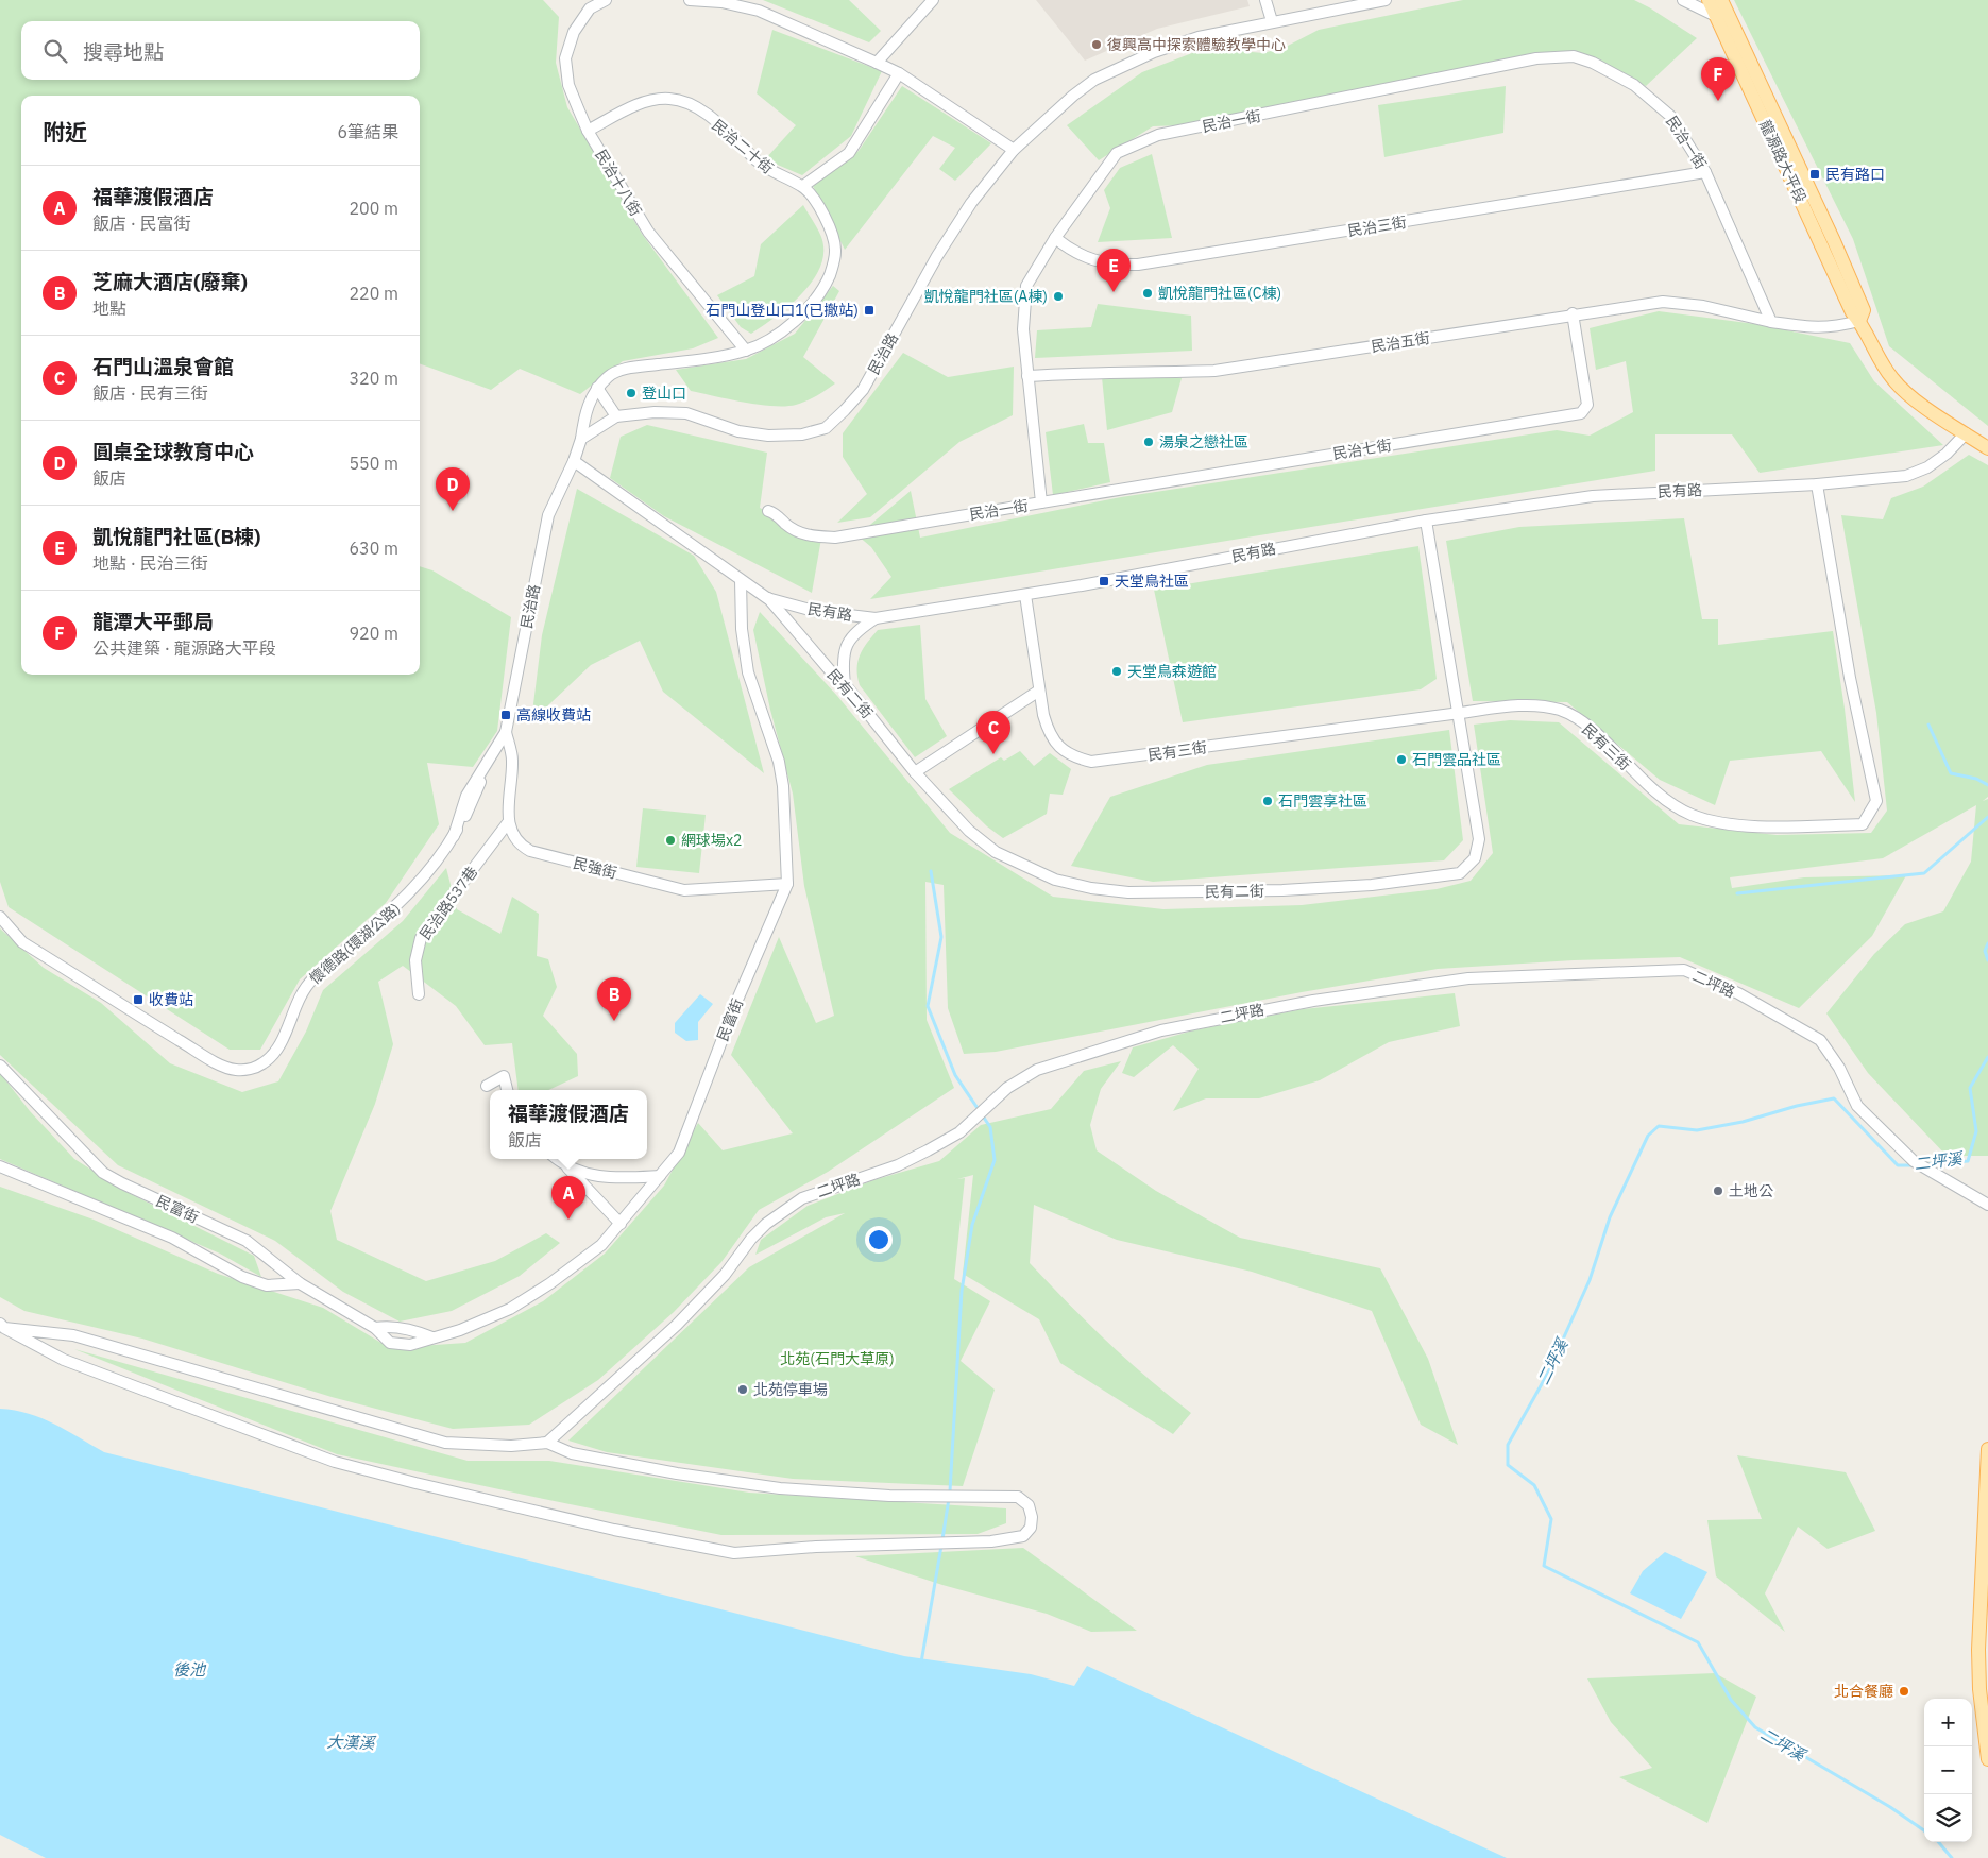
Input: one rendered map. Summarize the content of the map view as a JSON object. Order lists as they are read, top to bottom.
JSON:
{
  "streets": {
    "main road": ["龍源路大平段"],
    "street": [
      "民治一街",
      "民治二十街",
      "民治十八街",
      "民治三街",
      "民治五街",
      "民治路",
      "民治七街",
      "民有路",
      "民有二街",
      "民有三街",
      "民強街",
      "民治路537巷",
      "懷德路(環湖公路)",
      "二坪路",
      "民富街"
    ]
  },
  "crossings": [
    ["民治一街", "民治三街"],
    ["民治一街", "民治五街"],
    ["民治一街", "民治七街"],
    ["民治二十街", "民治十八街"],
    ["龍源路大平段", "民有路"],
    ["民治五街", "民治七街"],
    ["民治路", "民有路"],
    ["民治路", "民強街"],
    ["民治路", "懷德路(環湖公路)"],
    ["民有路", "民有二街"],
    ["民有路", "民有三街"],
    ["民有路", "民富街"],
    ["民有二街", "民有三街"],
    ["民強街", "民治路537巷"],
    ["民強街", "懷德路(環湖公路)"],
    ["民強街", "民富街"]
  ],
  "water": ["二坪溪", "後池", "大漢溪"],
  "parks": ["北苑(石門大草原)"],
  "places": {
    "other": [
      "復興高中探索體驗教學中心",
      "凱悅龍門社區(C棟)",
      "凱悅龍門社區(A棟)",
      "登山口",
      "湯泉之戀社區",
      "天堂鳥森遊館",
      "石門雲品社區",
      "石門雲享社區",
      "網球場x2",
      "土地公",
      "北苑停車場",
      "北合餐廳"
    ],
    "transit": [
      "民有路口",
      "石門山登山口1(已撤站)",
      "天堂鳥社區",
      "高線收費站",
      "收費站"
    ]
  },
  "page": {
    "search": "搜尋地點",
    "pins": [
      "F",
      "E",
      "D",
      "C",
      "B",
      "A"
    ],
    "heading": ["附近", "6筆結果"],
    "list": [
      {
        "mark": "A",
        "name": "福華渡假酒店",
        "note": "飯店 · 民富街",
        "value": "200 m"
      },
      {
        "mark": "B",
        "name": "芝麻大酒店(廢棄)",
        "note": "地點",
        "value": "220 m"
      },
      {
        "mark": "C",
        "name": "石門山溫泉會館",
        "note": "飯店 · 民有三街",
        "value": "320 m"
      },
      {
        "mark": "D",
        "name": "圓桌全球教育中心",
        "note": "飯店",
        "value": "550 m"
      },
      {
        "mark": "E",
        "name": "凱悅龍門社區(B棟)",
        "note": "地點 · 民治三街",
        "value": "630 m"
      },
      {
        "mark": "F",
        "name": "龍潭大平郵局",
        "note": "公共建築 · 龍源路大平段",
        "value": "920 m"
      }
    ],
    "popup": ["福華渡假酒店", "飯店"],
    "map_buttons": ["+", "−"]
  }
}
